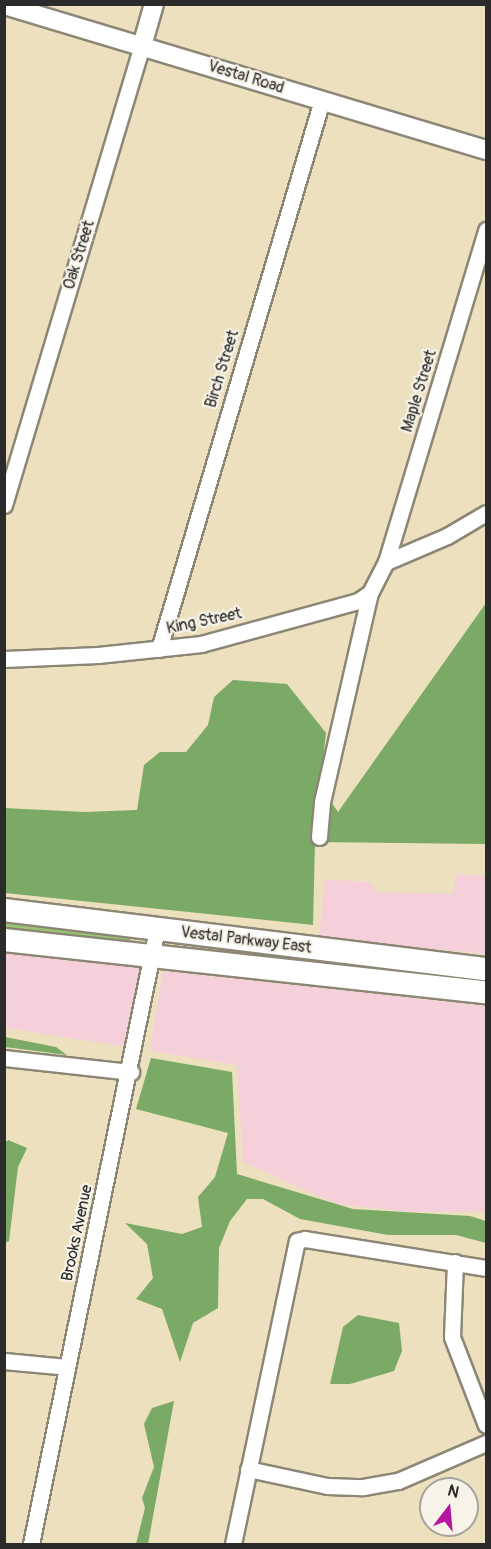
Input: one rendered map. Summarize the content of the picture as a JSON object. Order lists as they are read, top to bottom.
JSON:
{
  "streets": {
    "main road": ["Vestal Parkway East"],
    "street": [
      "Vestal Road",
      "Oak Street",
      "Birch Street",
      "Maple Street",
      "King Street",
      "Brooks Avenue"
    ]
  },
  "crossings": [
    ["Vestal Road", "Oak Street"],
    ["Vestal Road", "Birch Street"],
    ["Birch Street", "King Street"],
    ["Vestal Parkway East", "Brooks Avenue"]
  ],
  "north": "top"
}
